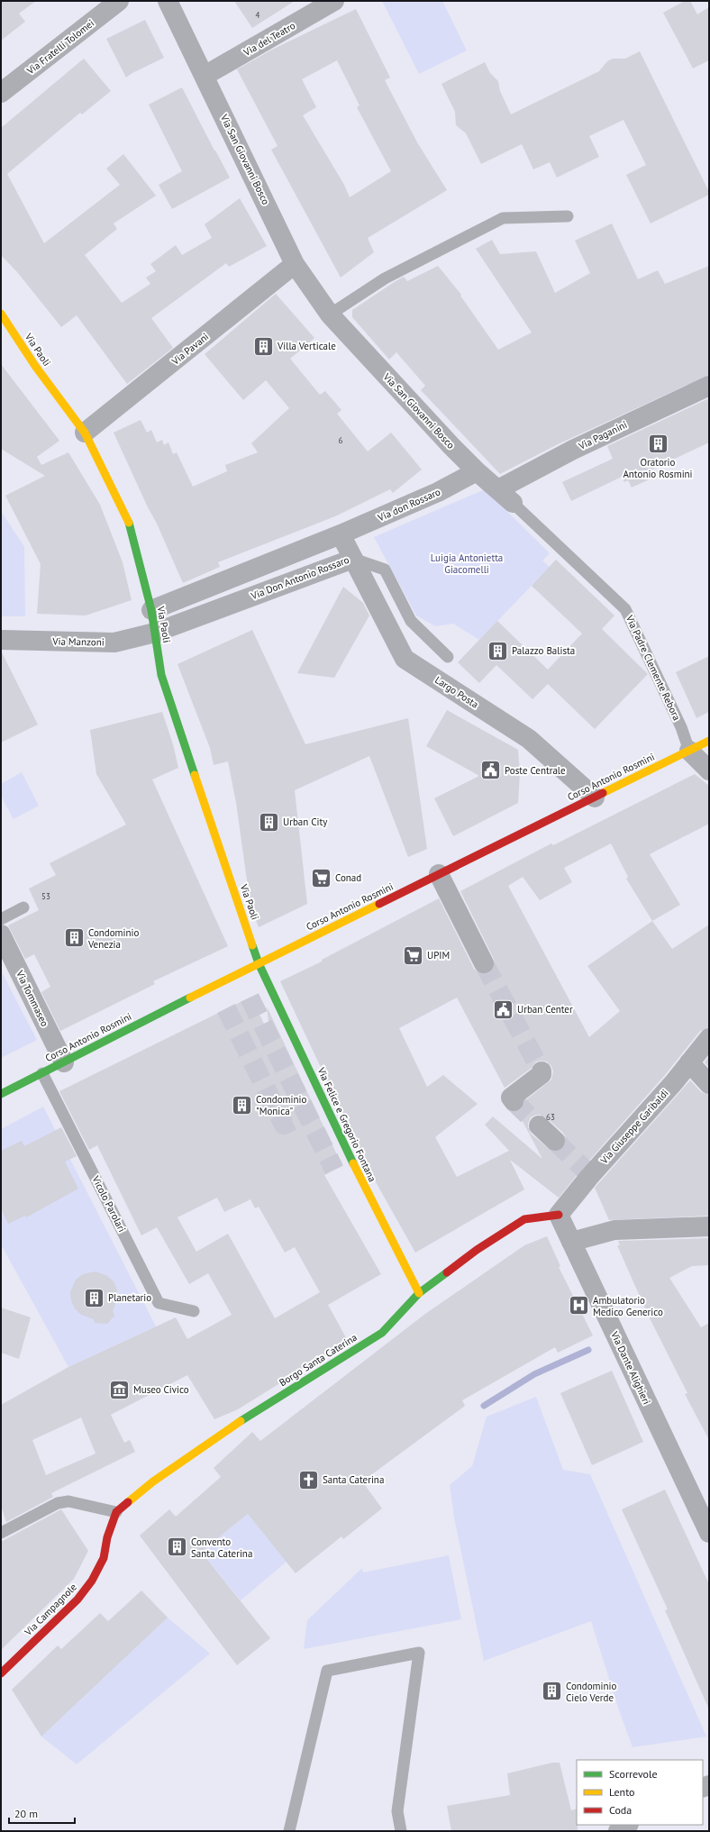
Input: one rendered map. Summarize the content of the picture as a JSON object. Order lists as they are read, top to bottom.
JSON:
{
  "streets": {
    "street": [
      "Via del Teatro",
      "Via Fratelli Tolomei",
      "Via San Giovanni Bosco",
      "Via Pavani",
      "Via Paoli",
      "Via Paganini",
      "Via don Rossaro",
      "Via Don Antonio Rossaro",
      "Via Manzoni",
      "Largo Posta",
      "Corso Antonio Rosmini",
      "Via Tommaseo",
      "Via Felice e Gregorio Fontana",
      "Via Giuseppe Garibaldi",
      "Borgo Santa Caterina",
      "Via Dante Alighieri",
      "Via Campagnole"
    ],
    "lane": ["Via Padre Clemente Rebora", "Vicolo Parolari"]
  },
  "crossings": [
    ["Via del Teatro", "Via San Giovanni Bosco"],
    ["Via San Giovanni Bosco", "Via Pavani"],
    ["Via San Giovanni Bosco", "Via Paganini"],
    ["Via San Giovanni Bosco", "Via don Rossaro"],
    ["Via San Giovanni Bosco", "Via Padre Clemente Rebora"],
    ["Via Pavani", "Via Paoli"],
    ["Via Paoli", "Via Don Antonio Rossaro"],
    ["Via Paoli", "Via Manzoni"],
    ["Via Paoli", "Corso Antonio Rosmini"],
    ["Via Paoli", "Via Felice e Gregorio Fontana"],
    ["Via don Rossaro", "Via Don Antonio Rossaro"],
    ["Via Don Antonio Rossaro", "Via Manzoni"],
    ["Via Don Antonio Rossaro", "Largo Posta"],
    ["Via Padre Clemente Rebora", "Corso Antonio Rosmini"],
    ["Largo Posta", "Corso Antonio Rosmini"],
    ["Corso Antonio Rosmini", "Via Tommaseo"],
    ["Corso Antonio Rosmini", "Via Felice e Gregorio Fontana"],
    ["Corso Antonio Rosmini", "Vicolo Parolari"],
    ["Via Felice e Gregorio Fontana", "Borgo Santa Caterina"],
    ["Via Giuseppe Garibaldi", "Borgo Santa Caterina"],
    ["Via Giuseppe Garibaldi", "Via Dante Alighieri"],
    ["Borgo Santa Caterina", "Via Dante Alighieri"],
    ["Borgo Santa Caterina", "Via Campagnole"]
  ],
  "parks": ["Luigia Antonietta Giacomelli"],
  "places": {
    "building": [
      "Villa Verticale",
      "Oratorio Antonio Rosmini",
      "Palazzo Balista",
      "Urban City",
      "Condominio Venezia",
      "Condominio \"Monica\"",
      "Planetario",
      "Convento Santa Caterina",
      "Condominio Cielo Verde"
    ],
    "public building": ["Poste Centrale", "Urban Center"],
    "supermarket": ["Conad", "UPIM"],
    "hospital": ["Ambulatorio Medico Generico"],
    "museum": ["Museo Civico"],
    "church": ["Santa Caterina"]
  },
  "house_numbers": [
    "4",
    "6",
    "53",
    "63"
  ],
  "legend": ["Scorrevole", "Lento", "Coda"],
  "scale_bar": "20 m"
}
